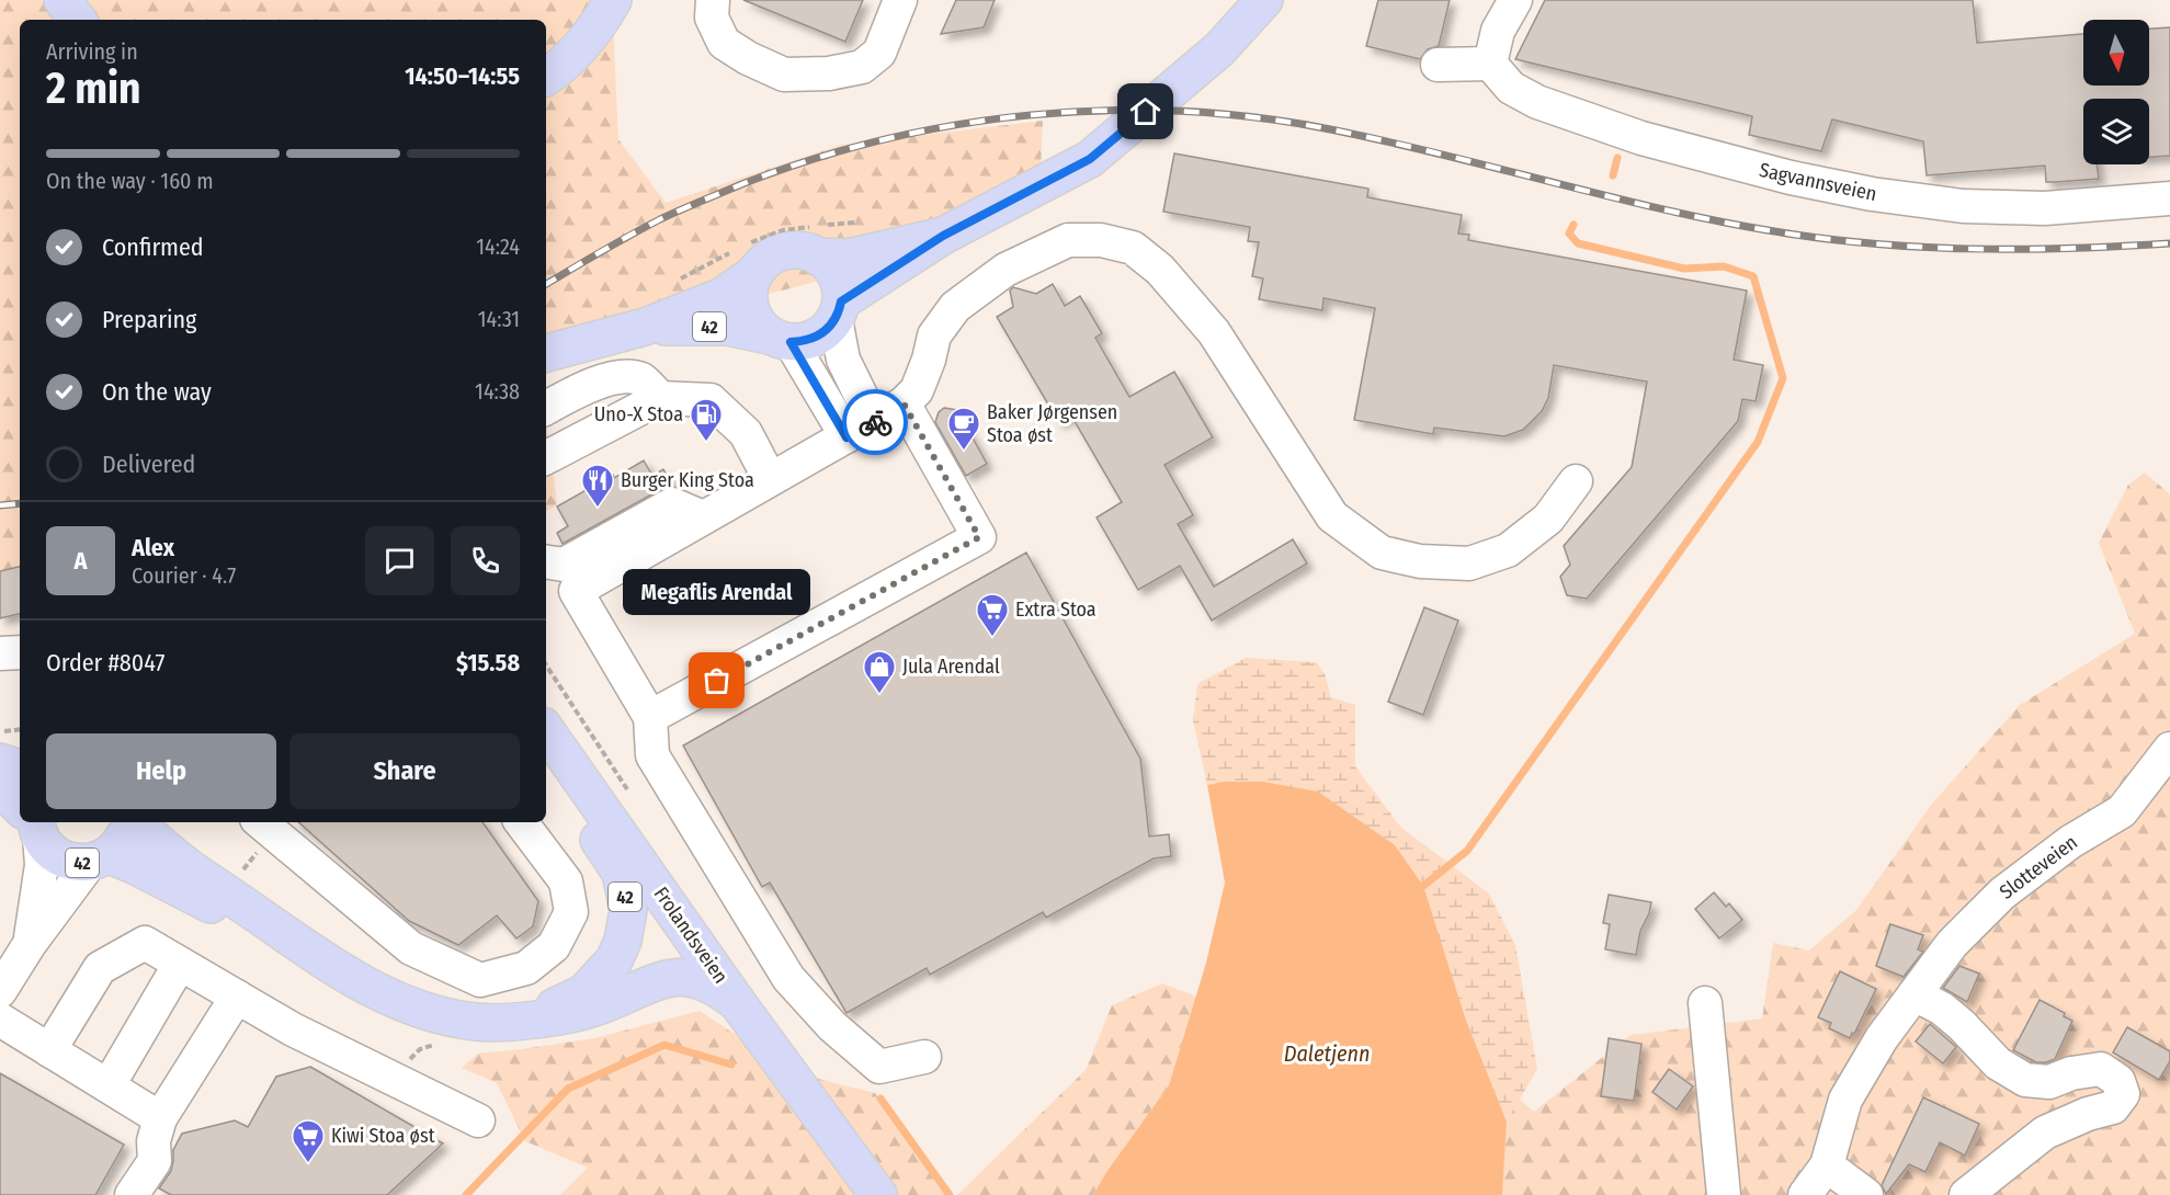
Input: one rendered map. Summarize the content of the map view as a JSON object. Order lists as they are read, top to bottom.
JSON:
{
  "streets": {
    "main road": ["42", "Frolandsveien"],
    "street": ["Sagvannsveien", "Slotteveien"]
  },
  "crossings": [
    ["42", "Frolandsveien"]
  ],
  "water": ["Daletjenn"],
  "places": {
    "fuel station": ["Uno-X Stoa"],
    "cafe": ["Baker Jørgensen Stoa øst"],
    "restaurant": ["Burger King Stoa"],
    "supermarket": ["Extra Stoa", "Kiwi Stoa øst"],
    "other": ["Megaflis Arendal"],
    "shop": ["Jula Arendal"]
  },
  "north": "bottom",
  "page": {
    "heading": ["2 min", "Arriving in", "14:50–14:55"],
    "panel": [
      "Alex",
      "Courier · 4.7",
      "Order #8047",
      "$15.58"
    ],
    "bar": "On the way · 160 m",
    "list": [
      ["Confirmed", "14:24"],
      ["Preparing", "14:31"],
      ["On the way", "14:38"],
      "Delivered"
    ],
    "round": "A",
    "bubble": "Megaflis Arendal",
    "buttons": ["Help", "Share"]
  }
}
